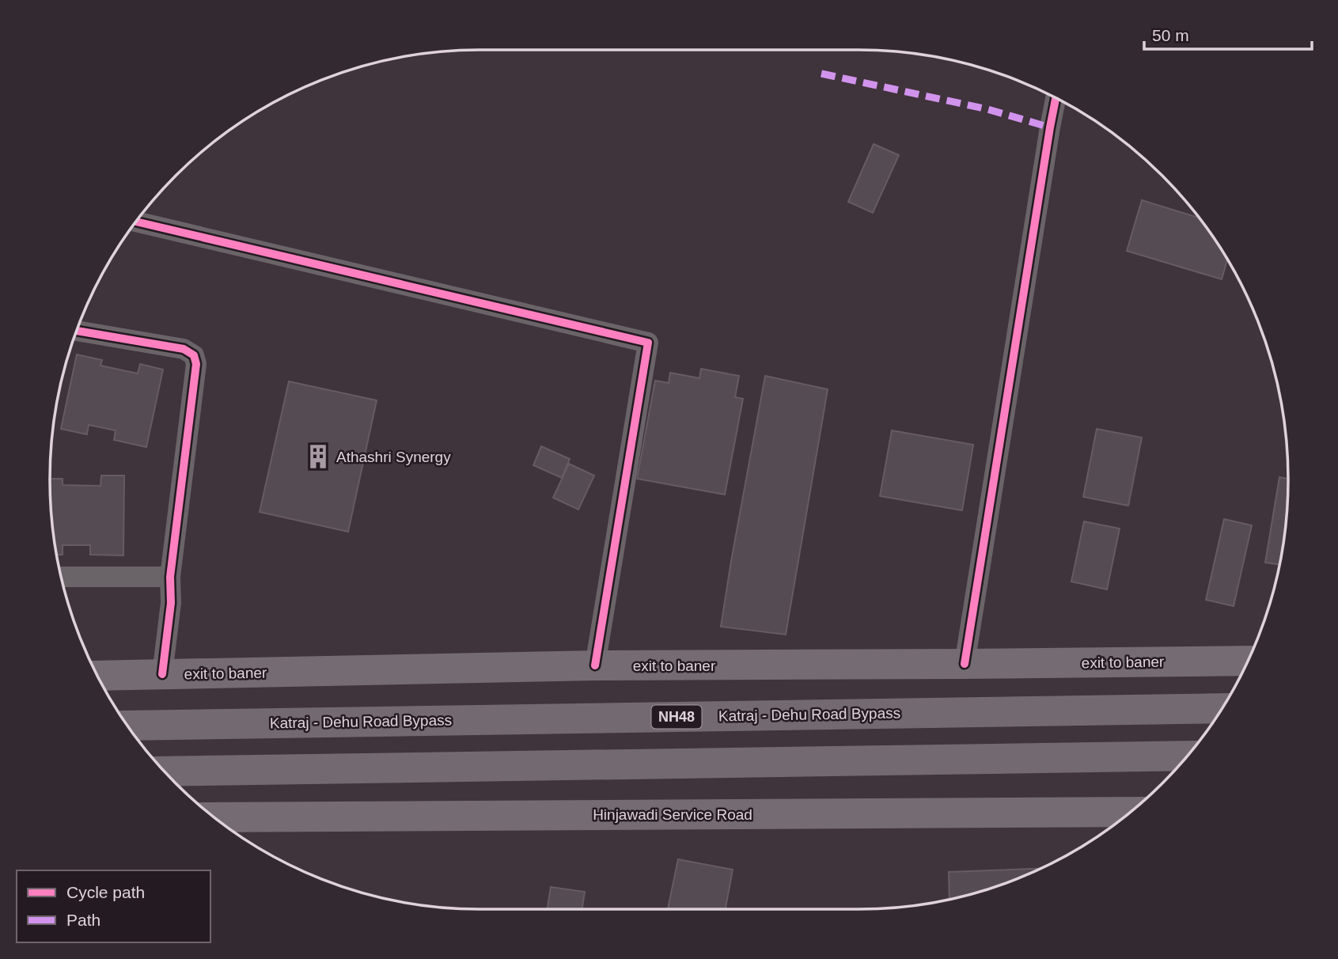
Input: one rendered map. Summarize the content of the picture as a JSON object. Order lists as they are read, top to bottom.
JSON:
{
  "streets": {
    "highway": ["Katraj - Dehu Road Bypass", "NH48"],
    "main road": ["exit to baner", "Hinjawadi Service Road"]
  },
  "places": {
    "building": ["Athashri Synergy"]
  },
  "legend": ["Cycle path", "Path"],
  "scale_bar": "50 m"
}
